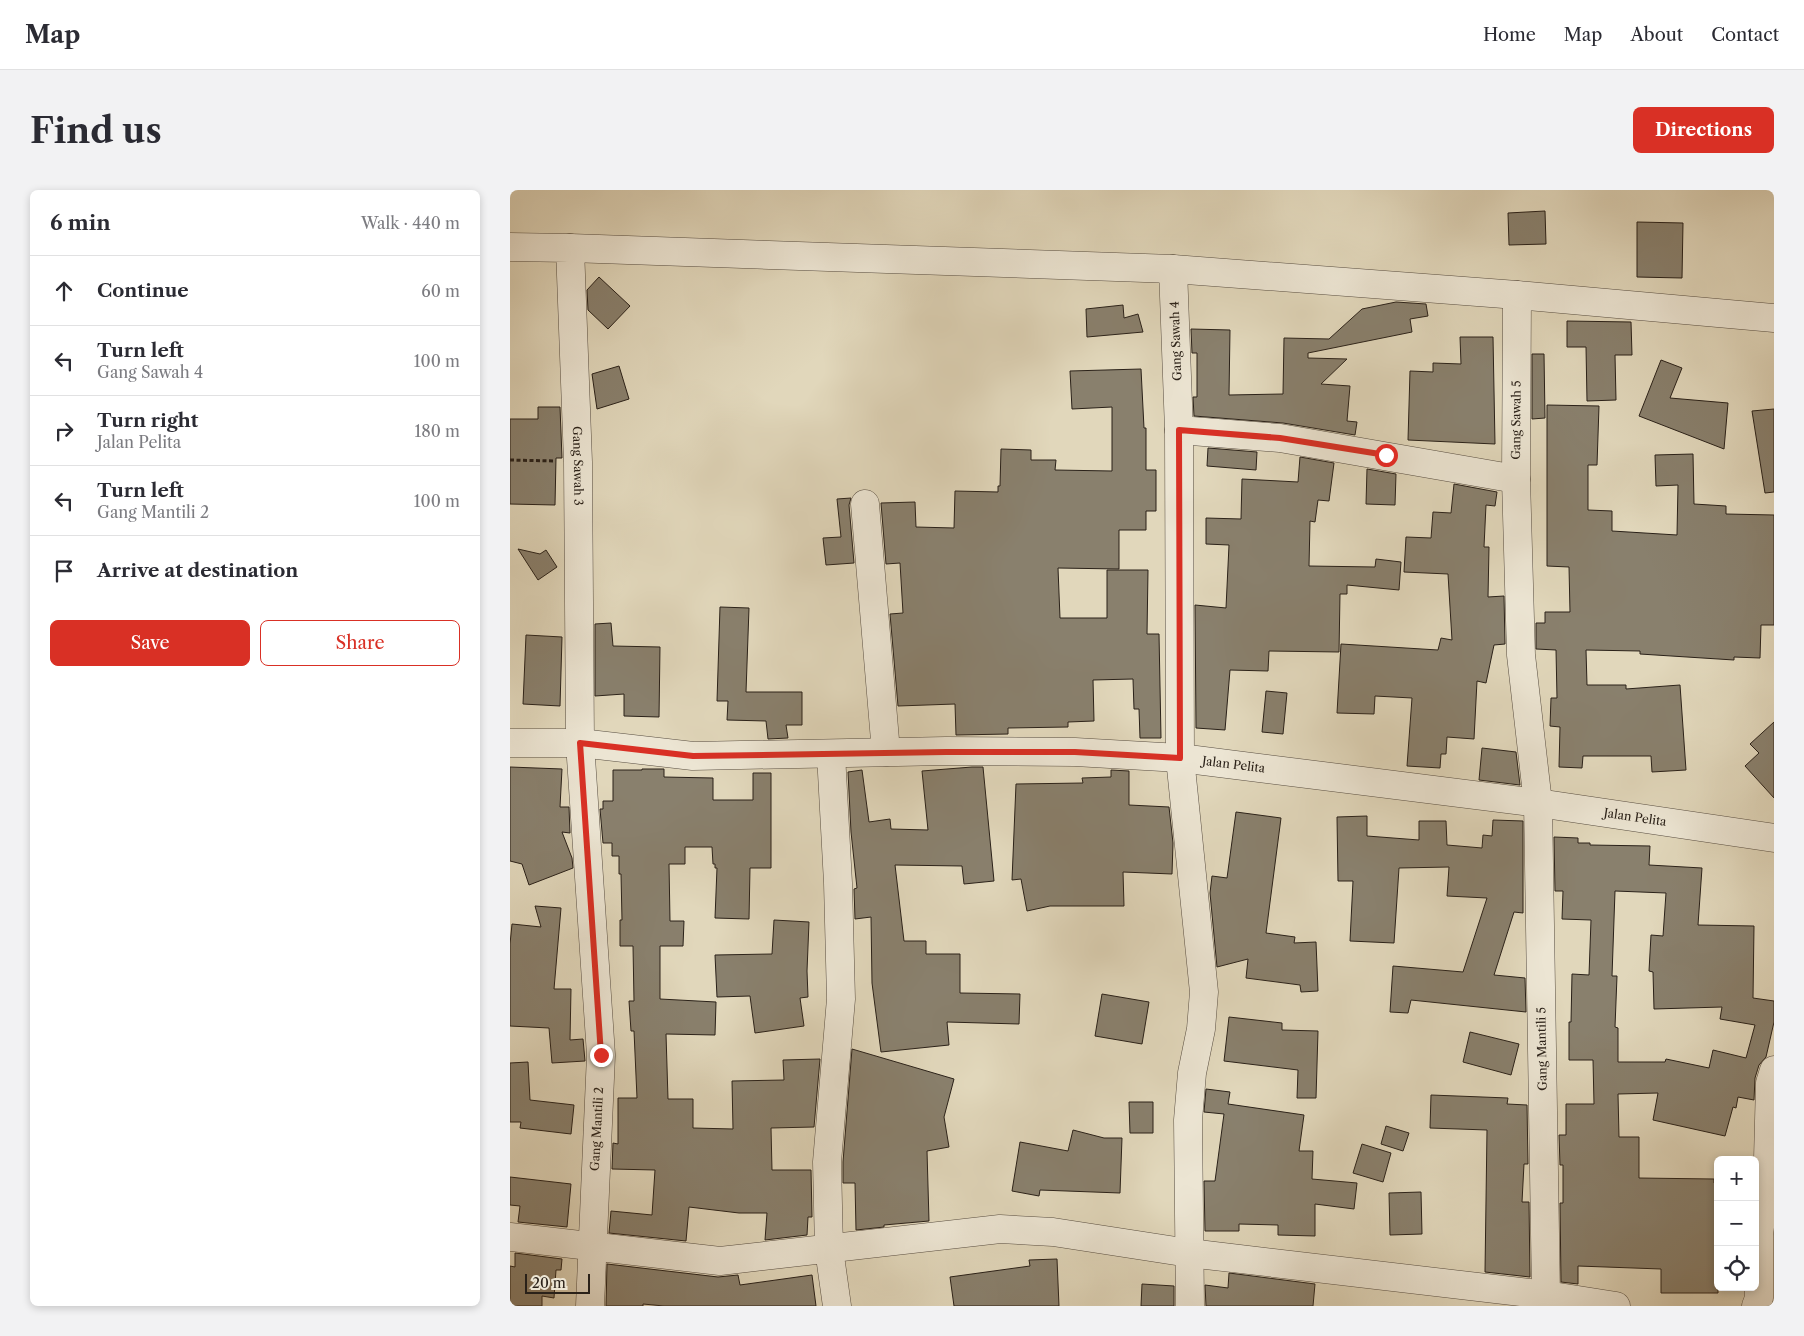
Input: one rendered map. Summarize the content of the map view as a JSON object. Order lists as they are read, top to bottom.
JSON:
{
  "streets": {
    "street": [
      "Gang Sawah 4",
      "Gang Sawah 5",
      "Gang Sawah 3",
      "Jalan Pelita",
      "Gang Mantili 5",
      "Gang Mantili 2"
    ]
  },
  "crossings": [
    ["Gang Sawah 4", "Jalan Pelita"],
    ["Gang Sawah 5", "Jalan Pelita"],
    ["Gang Sawah 5", "Gang Mantili 5"],
    ["Gang Sawah 3", "Jalan Pelita"],
    ["Gang Sawah 3", "Gang Mantili 2"],
    ["Jalan Pelita", "Gang Mantili 5"],
    ["Jalan Pelita", "Gang Mantili 2"]
  ],
  "scale_bar": "20 m",
  "page": {
    "header": "Map",
    "nav": [
      "Home",
      "Map",
      "About",
      "Contact"
    ],
    "buttons": [
      "Directions",
      ["Save", "Share"]
    ],
    "title": "Find us",
    "heading": ["6 min", "Walk · 440 m"],
    "list": [
      ["Continue", "60 m"],
      ["Turn left", "Gang Sawah 4", "100 m"],
      ["Turn right", "Jalan Pelita", "180 m"],
      ["Turn left", "Gang Mantili 2", "100 m"],
      "Arrive at destination"
    ],
    "map_buttons": ["+", "−"],
    "scale": "20 m"
  }
}
